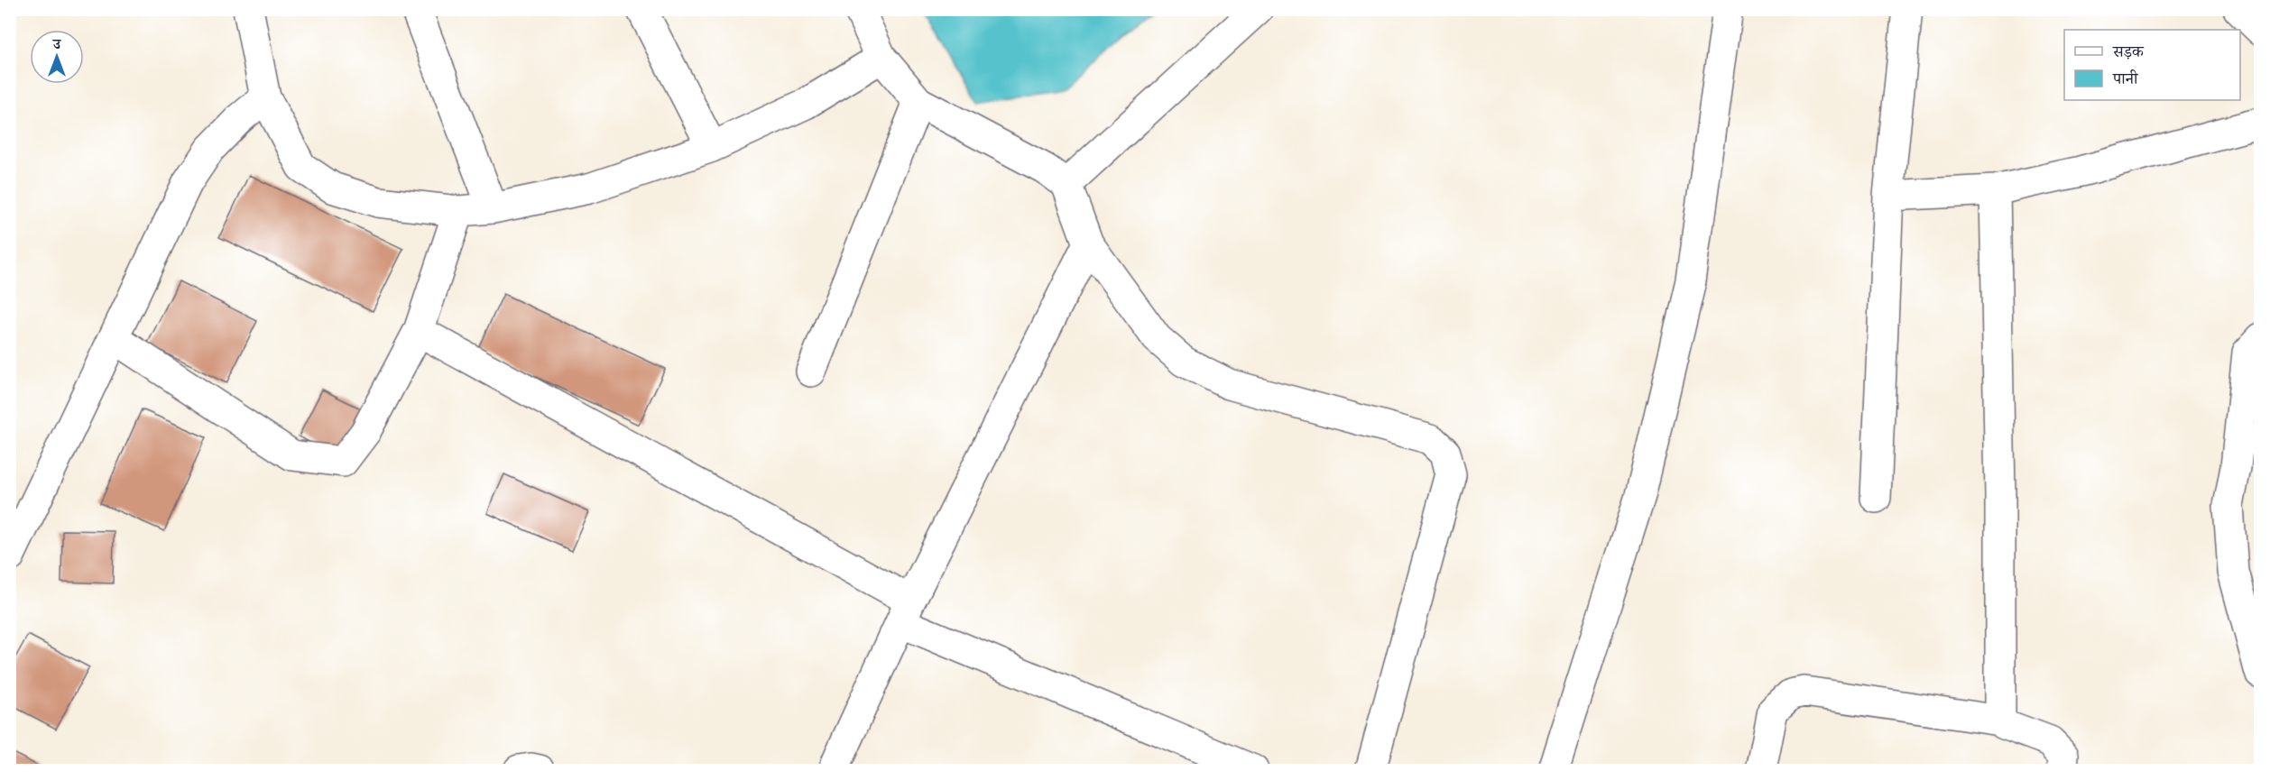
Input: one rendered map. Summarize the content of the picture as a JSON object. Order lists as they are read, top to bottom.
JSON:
{
  "legend": ["सड़क", "पानी"],
  "north": "top"
}
